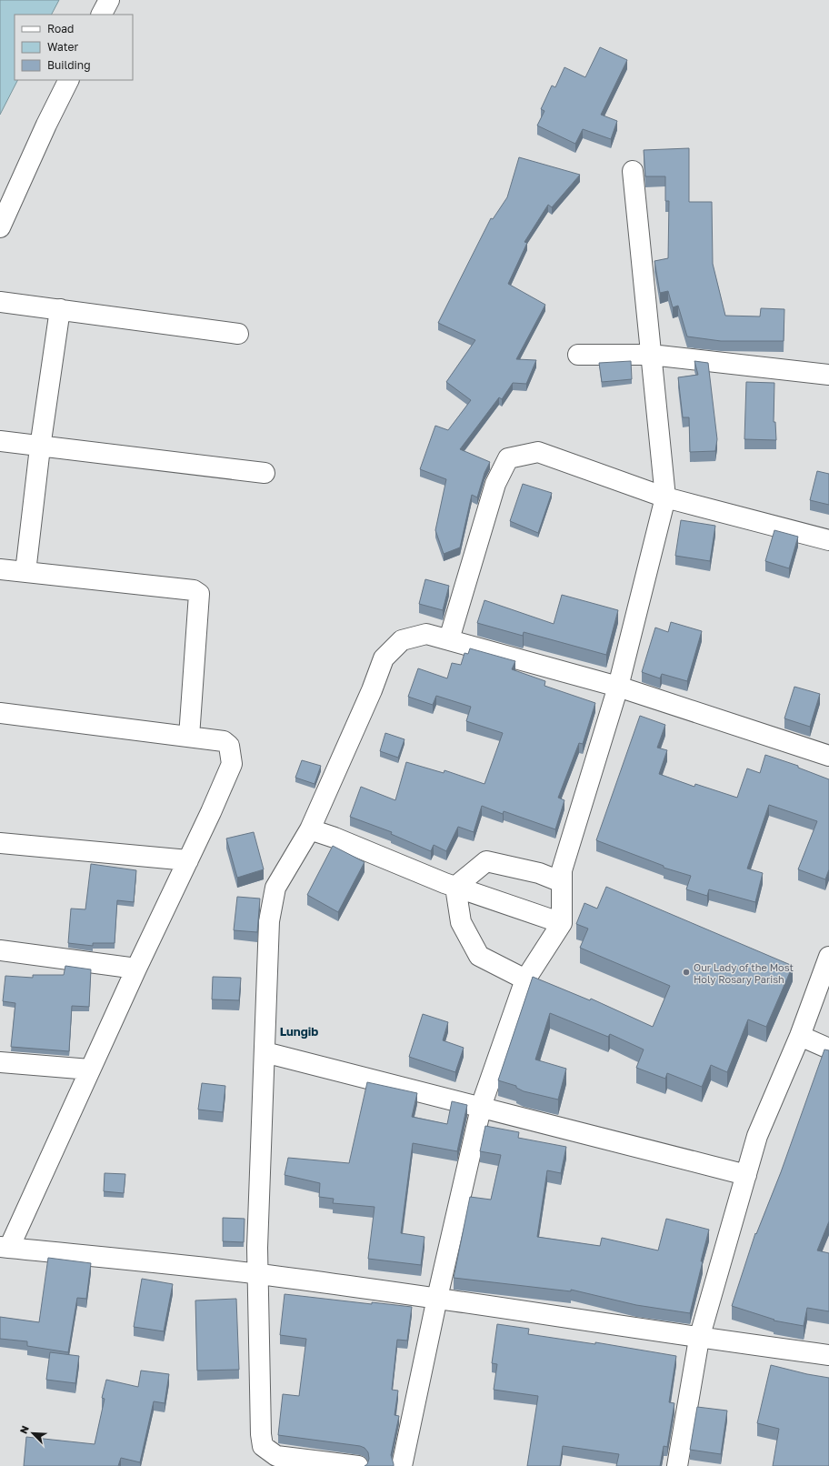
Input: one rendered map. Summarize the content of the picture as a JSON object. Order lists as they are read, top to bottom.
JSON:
{
  "districts": ["Lungib"],
  "places": ["Our Lady of the Most Holy Rosary Parish"],
  "legend": ["Road", "Water", "Building"],
  "north": "top left"
}
